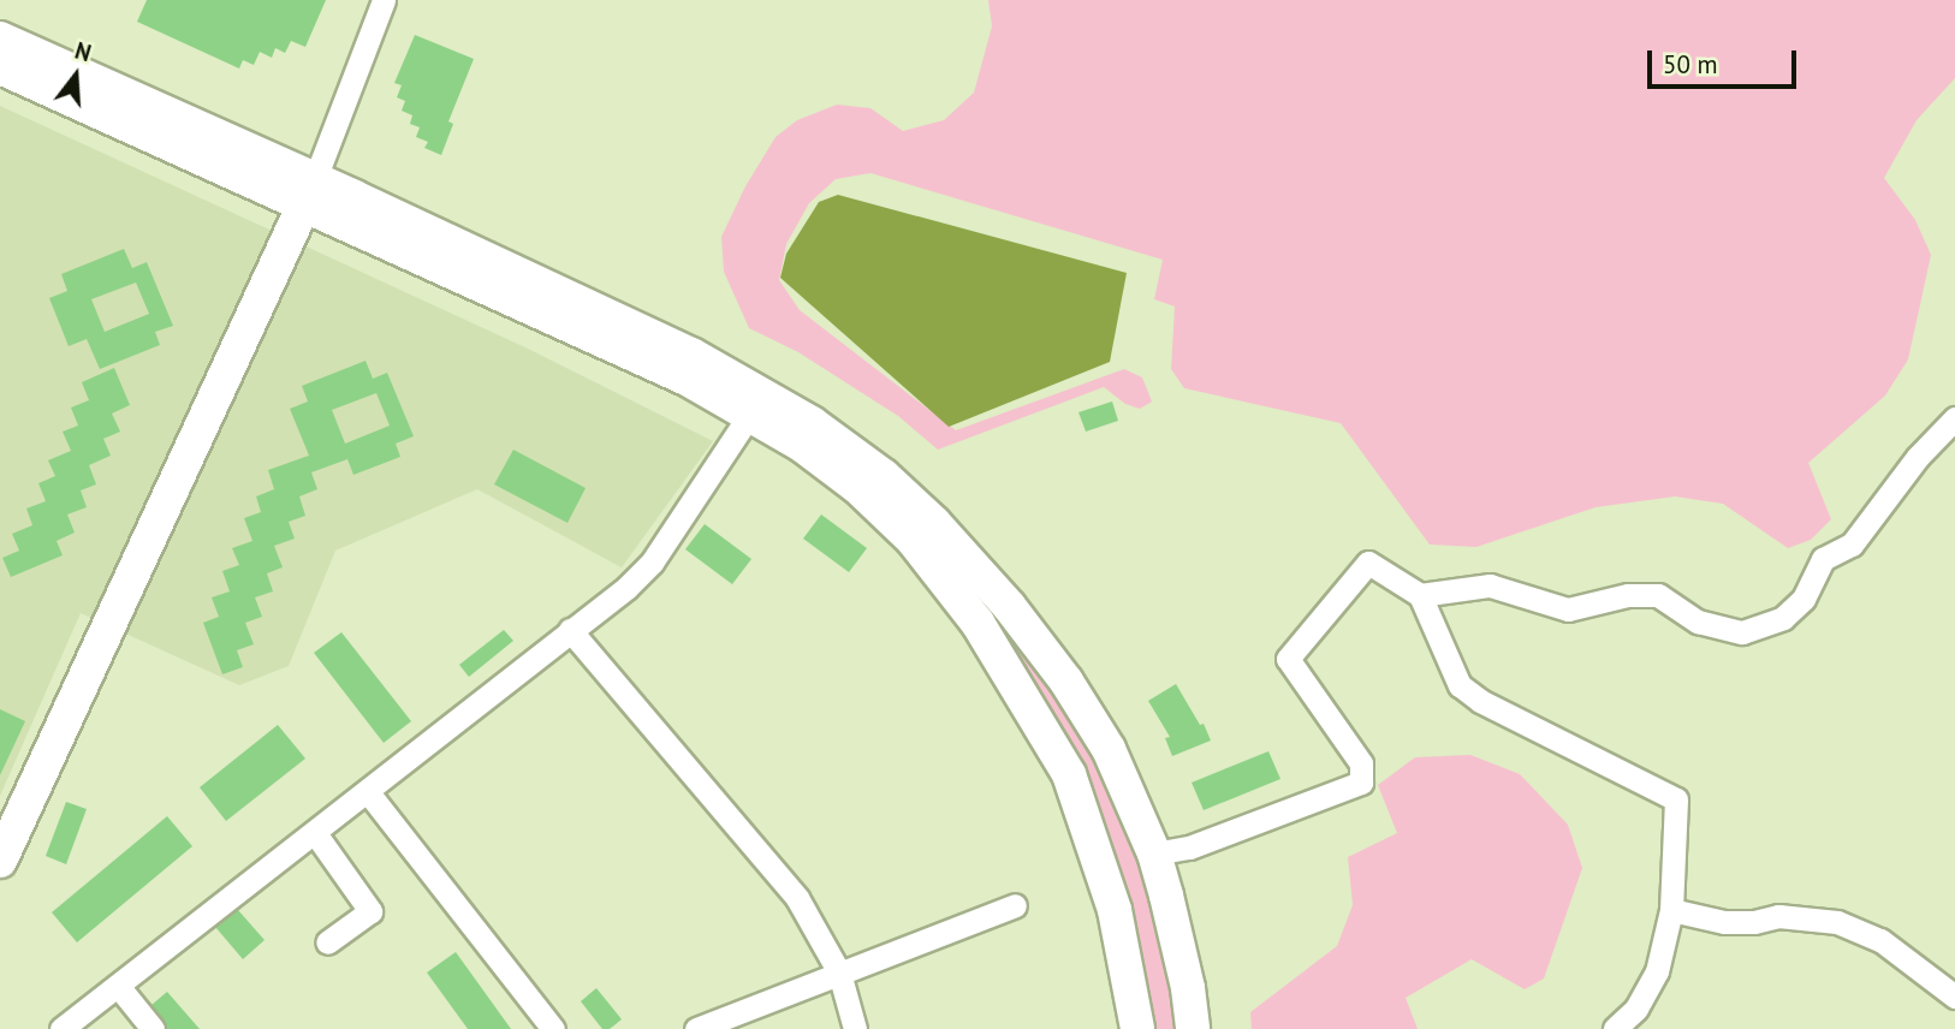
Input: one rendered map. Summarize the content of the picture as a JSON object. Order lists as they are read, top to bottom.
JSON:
{
  "scale_bar": "50 m",
  "north": "top"
}
